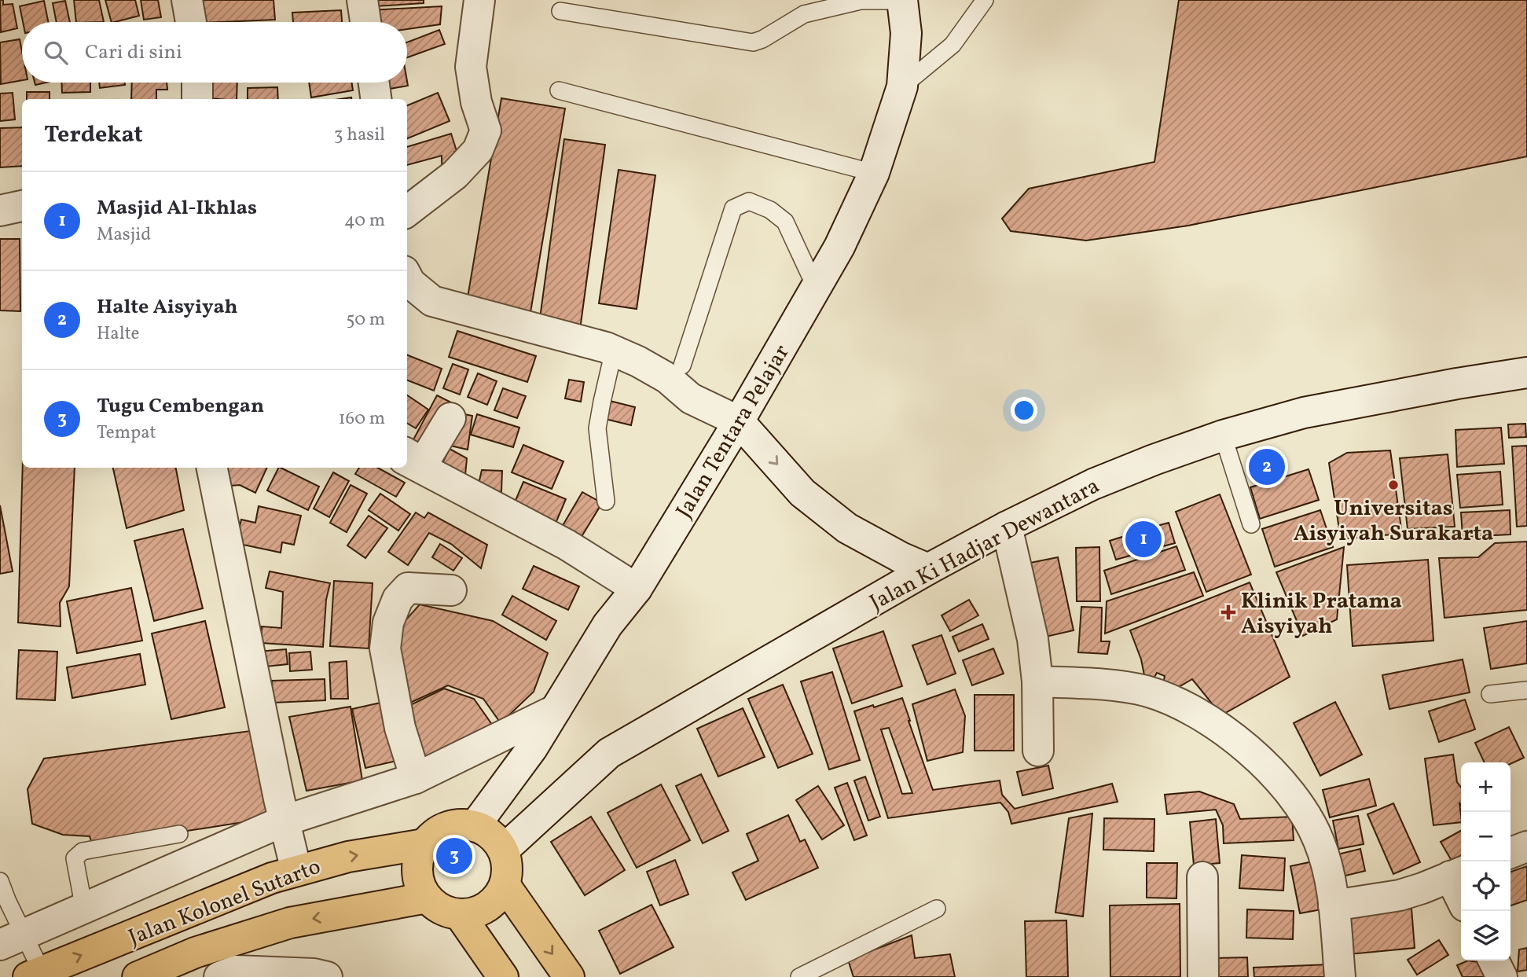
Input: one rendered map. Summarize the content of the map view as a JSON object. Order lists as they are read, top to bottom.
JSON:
{
  "streets": {
    "main road": ["Jalan Kolonel Sutarto"],
    "street": ["Jalan Tentara Pelajar", "Jalan Ki Hadjar Dewantara"]
  },
  "crossings": [
    ["Jalan Tentara Pelajar", "Jalan Ki Hadjar Dewantara"],
    ["Jalan Tentara Pelajar", "Jalan Kolonel Sutarto"],
    ["Jalan Ki Hadjar Dewantara", "Jalan Kolonel Sutarto"]
  ],
  "places": {
    "other": ["Universitas Aisyiyah Surakarta"],
    "health": ["Klinik Pratama Aisyiyah"]
  },
  "page": {
    "search": "Cari di sini",
    "heading": ["Terdekat", "3 hasil"],
    "list": [
      {
        "mark": "1",
        "name": "Masjid Al-Ikhlas",
        "note": "Masjid",
        "value": "40 m"
      },
      {
        "mark": "2",
        "name": "Halte Aisyiyah",
        "note": "Halte",
        "value": "50 m"
      },
      {
        "mark": "3",
        "name": "Tugu Cembengan",
        "note": "Tempat",
        "value": "160 m"
      }
    ],
    "pins": ["2", "1", "3"],
    "map_buttons": ["+", "−"]
  }
}
